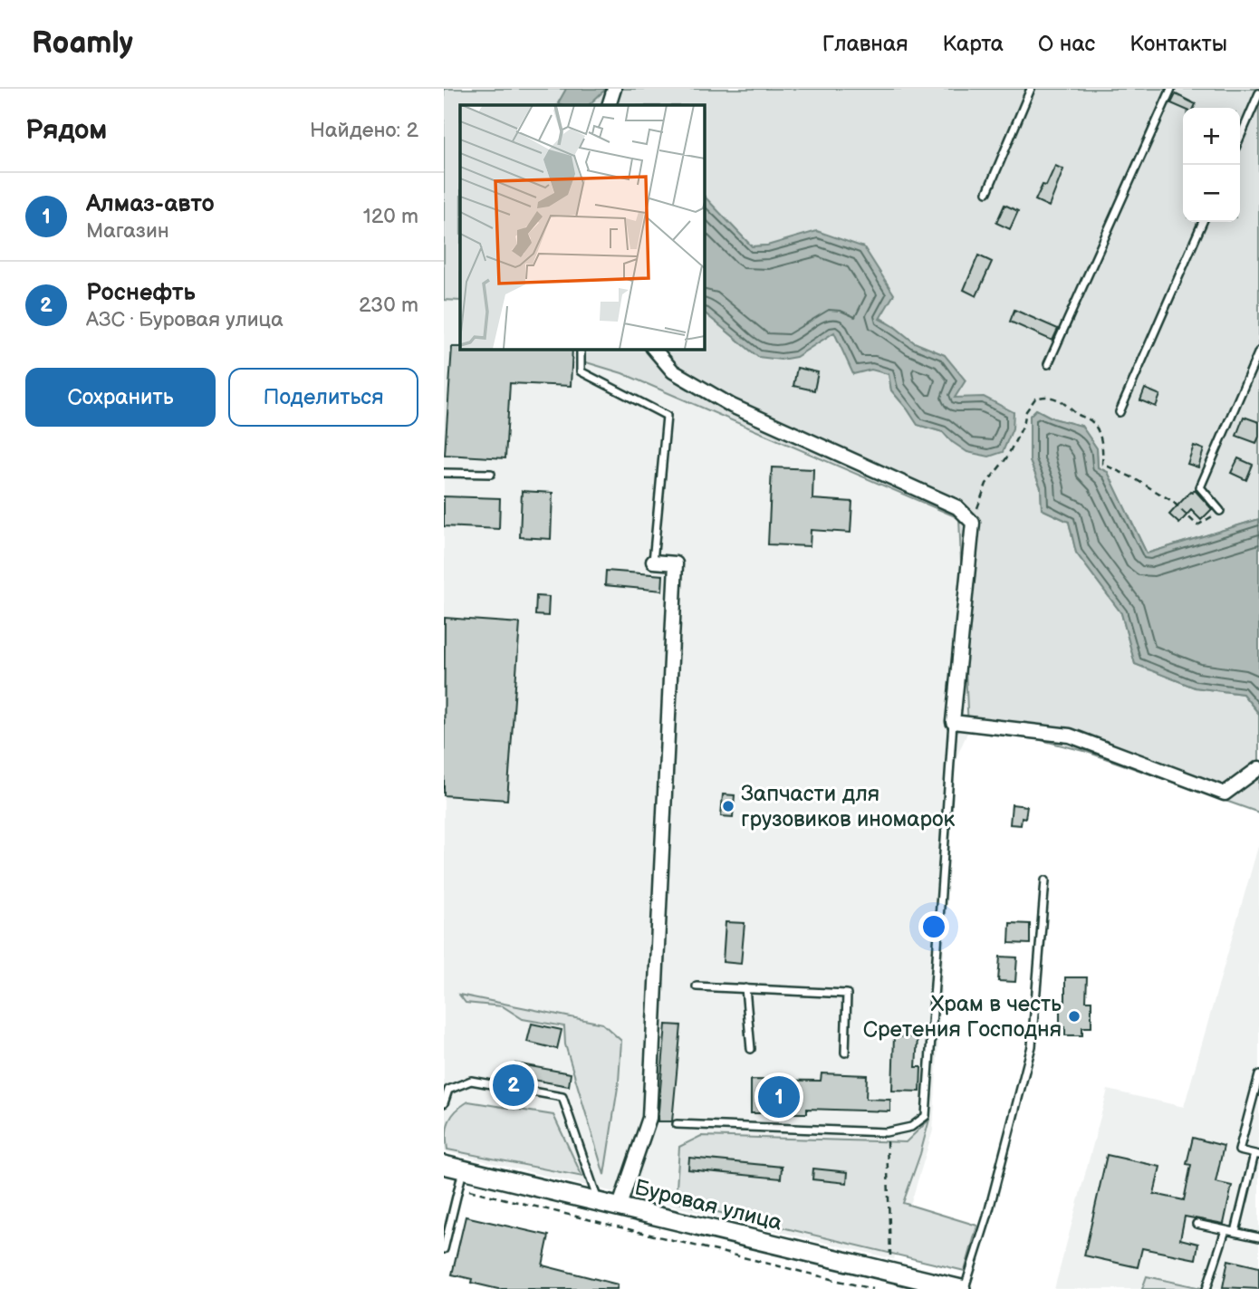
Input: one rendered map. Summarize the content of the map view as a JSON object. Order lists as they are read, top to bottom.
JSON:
{
  "streets": {
    "main road": ["Буровая улица"]
  },
  "places": ["Запчасти для грузовиков иномарок", "Храм в честь Сретения Господня"],
  "page": {
    "header": "Roamly",
    "nav": [
      "Главная",
      "Карта",
      "О нас",
      "Контакты"
    ],
    "heading": ["Рядом", "Найдено: 2"],
    "map_buttons": ["+", "−"],
    "list": [
      {
        "mark": "1",
        "name": "Алмаз-авто",
        "note": "Магазин",
        "value": "120 m"
      },
      {
        "mark": "2",
        "name": "Роснефть",
        "note": "АЗС · Буровая улица",
        "value": "230 m"
      }
    ],
    "buttons": ["Сохранить", "Поделиться"],
    "pins": ["2", "1"]
  }
}
